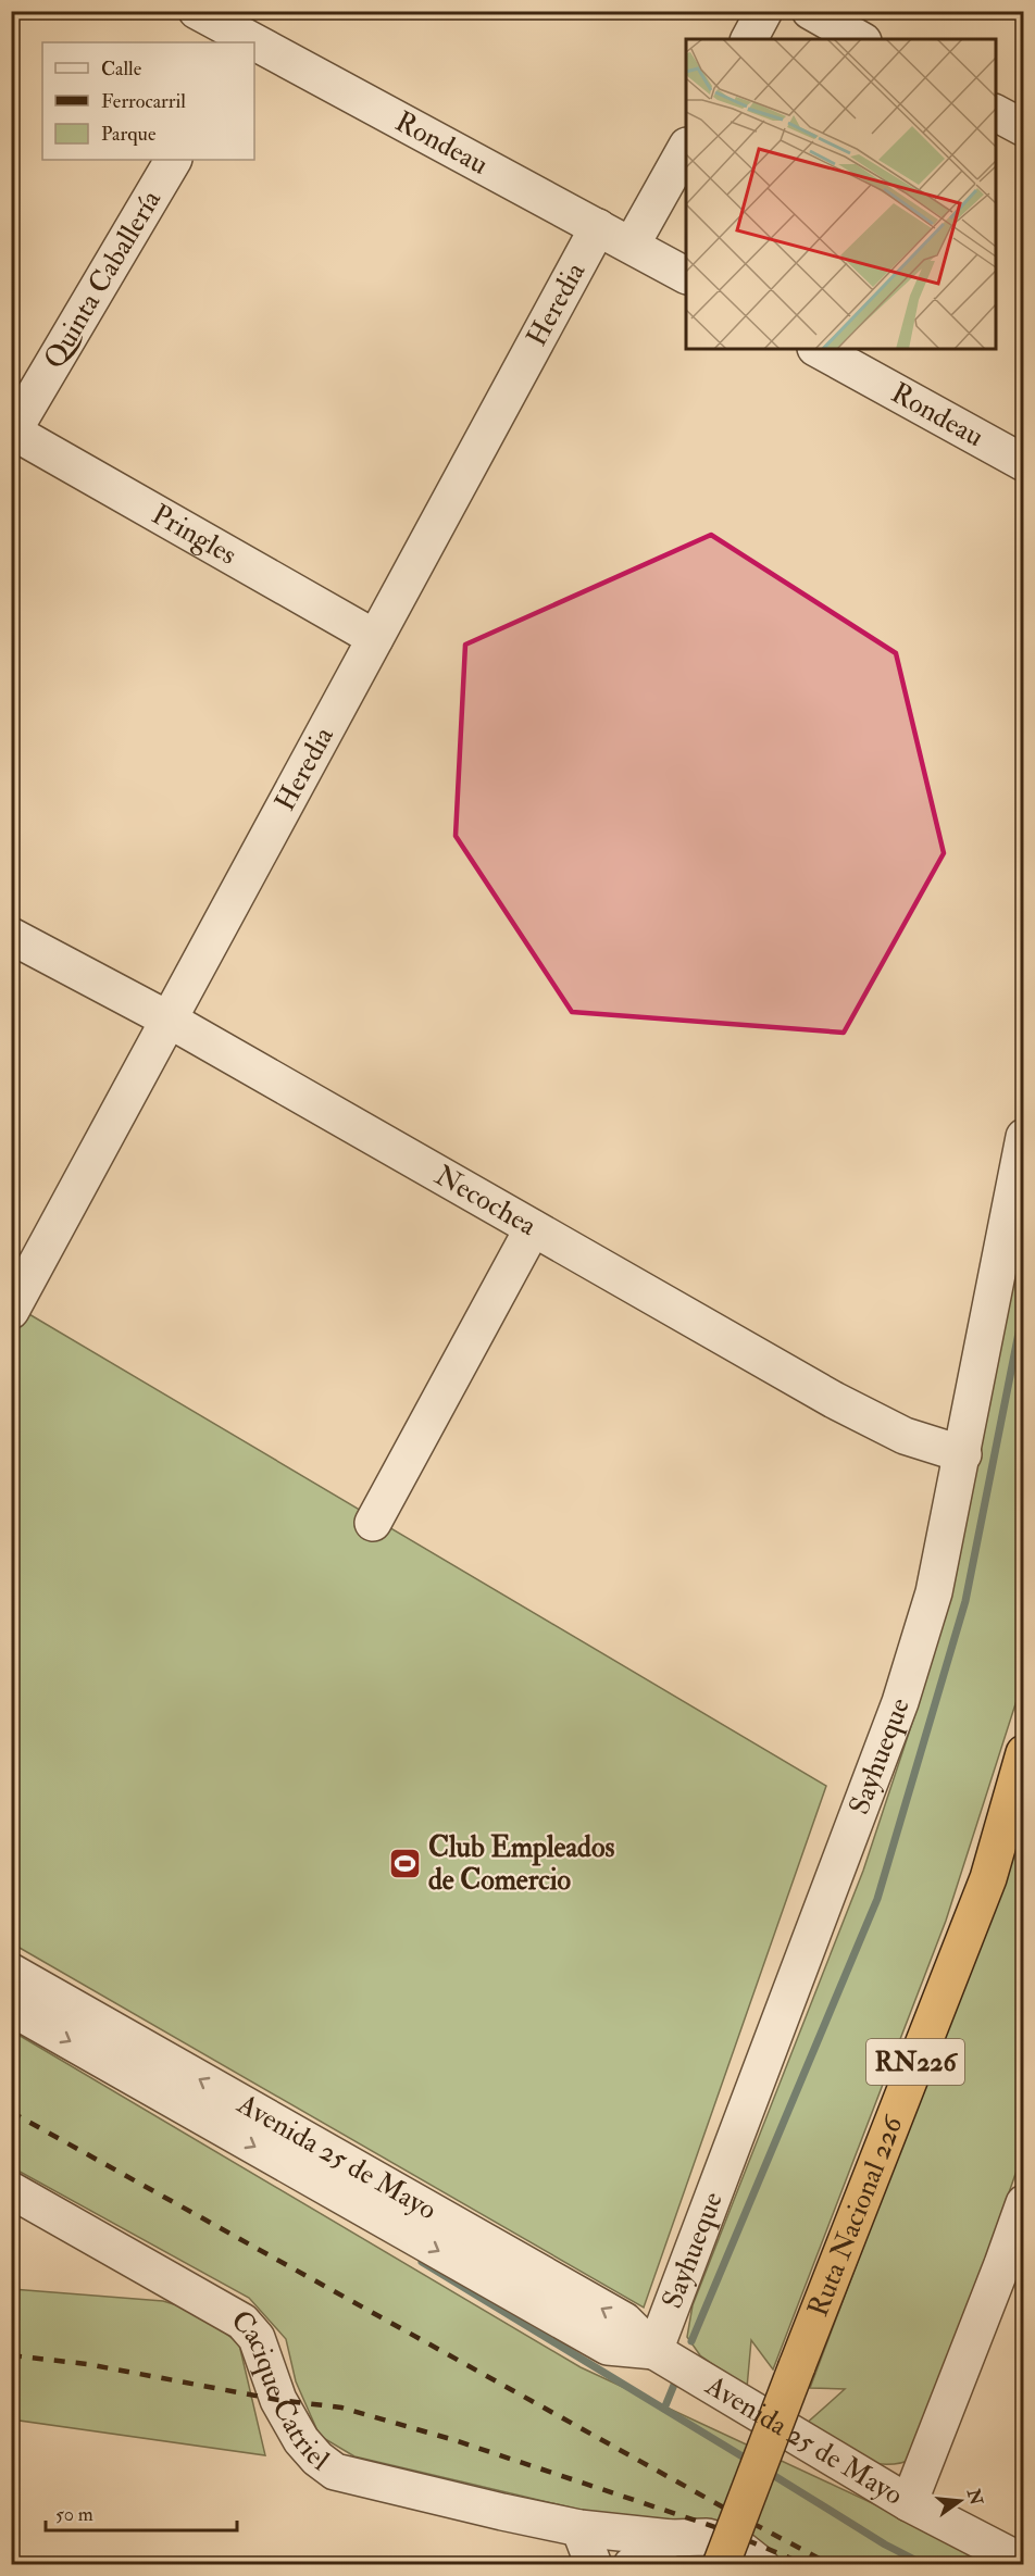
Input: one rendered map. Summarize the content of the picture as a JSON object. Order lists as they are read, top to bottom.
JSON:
{
  "streets": {
    "highway": ["RN226", "Ruta Nacional 226"],
    "street": [
      "Rondeau",
      "Quinta Caballería",
      "Heredia",
      "Pringles",
      "Necochea",
      "Sayhueque",
      "Avenida 25 de Mayo",
      "Cacique Catriel"
    ]
  },
  "crossings": [
    ["Rondeau", "Heredia"],
    ["Quinta Caballería", "Pringles"],
    ["Heredia", "Pringles"],
    ["Heredia", "Necochea"],
    ["Necochea", "Sayhueque"],
    ["Sayhueque", "Avenida 25 de Mayo"]
  ],
  "places": {
    "sports": ["Club Empleados de Comercio"]
  },
  "legend": ["Calle", "Ferrocarril", "Parque"],
  "scale_bar": "50 m",
  "north": "right"
}
